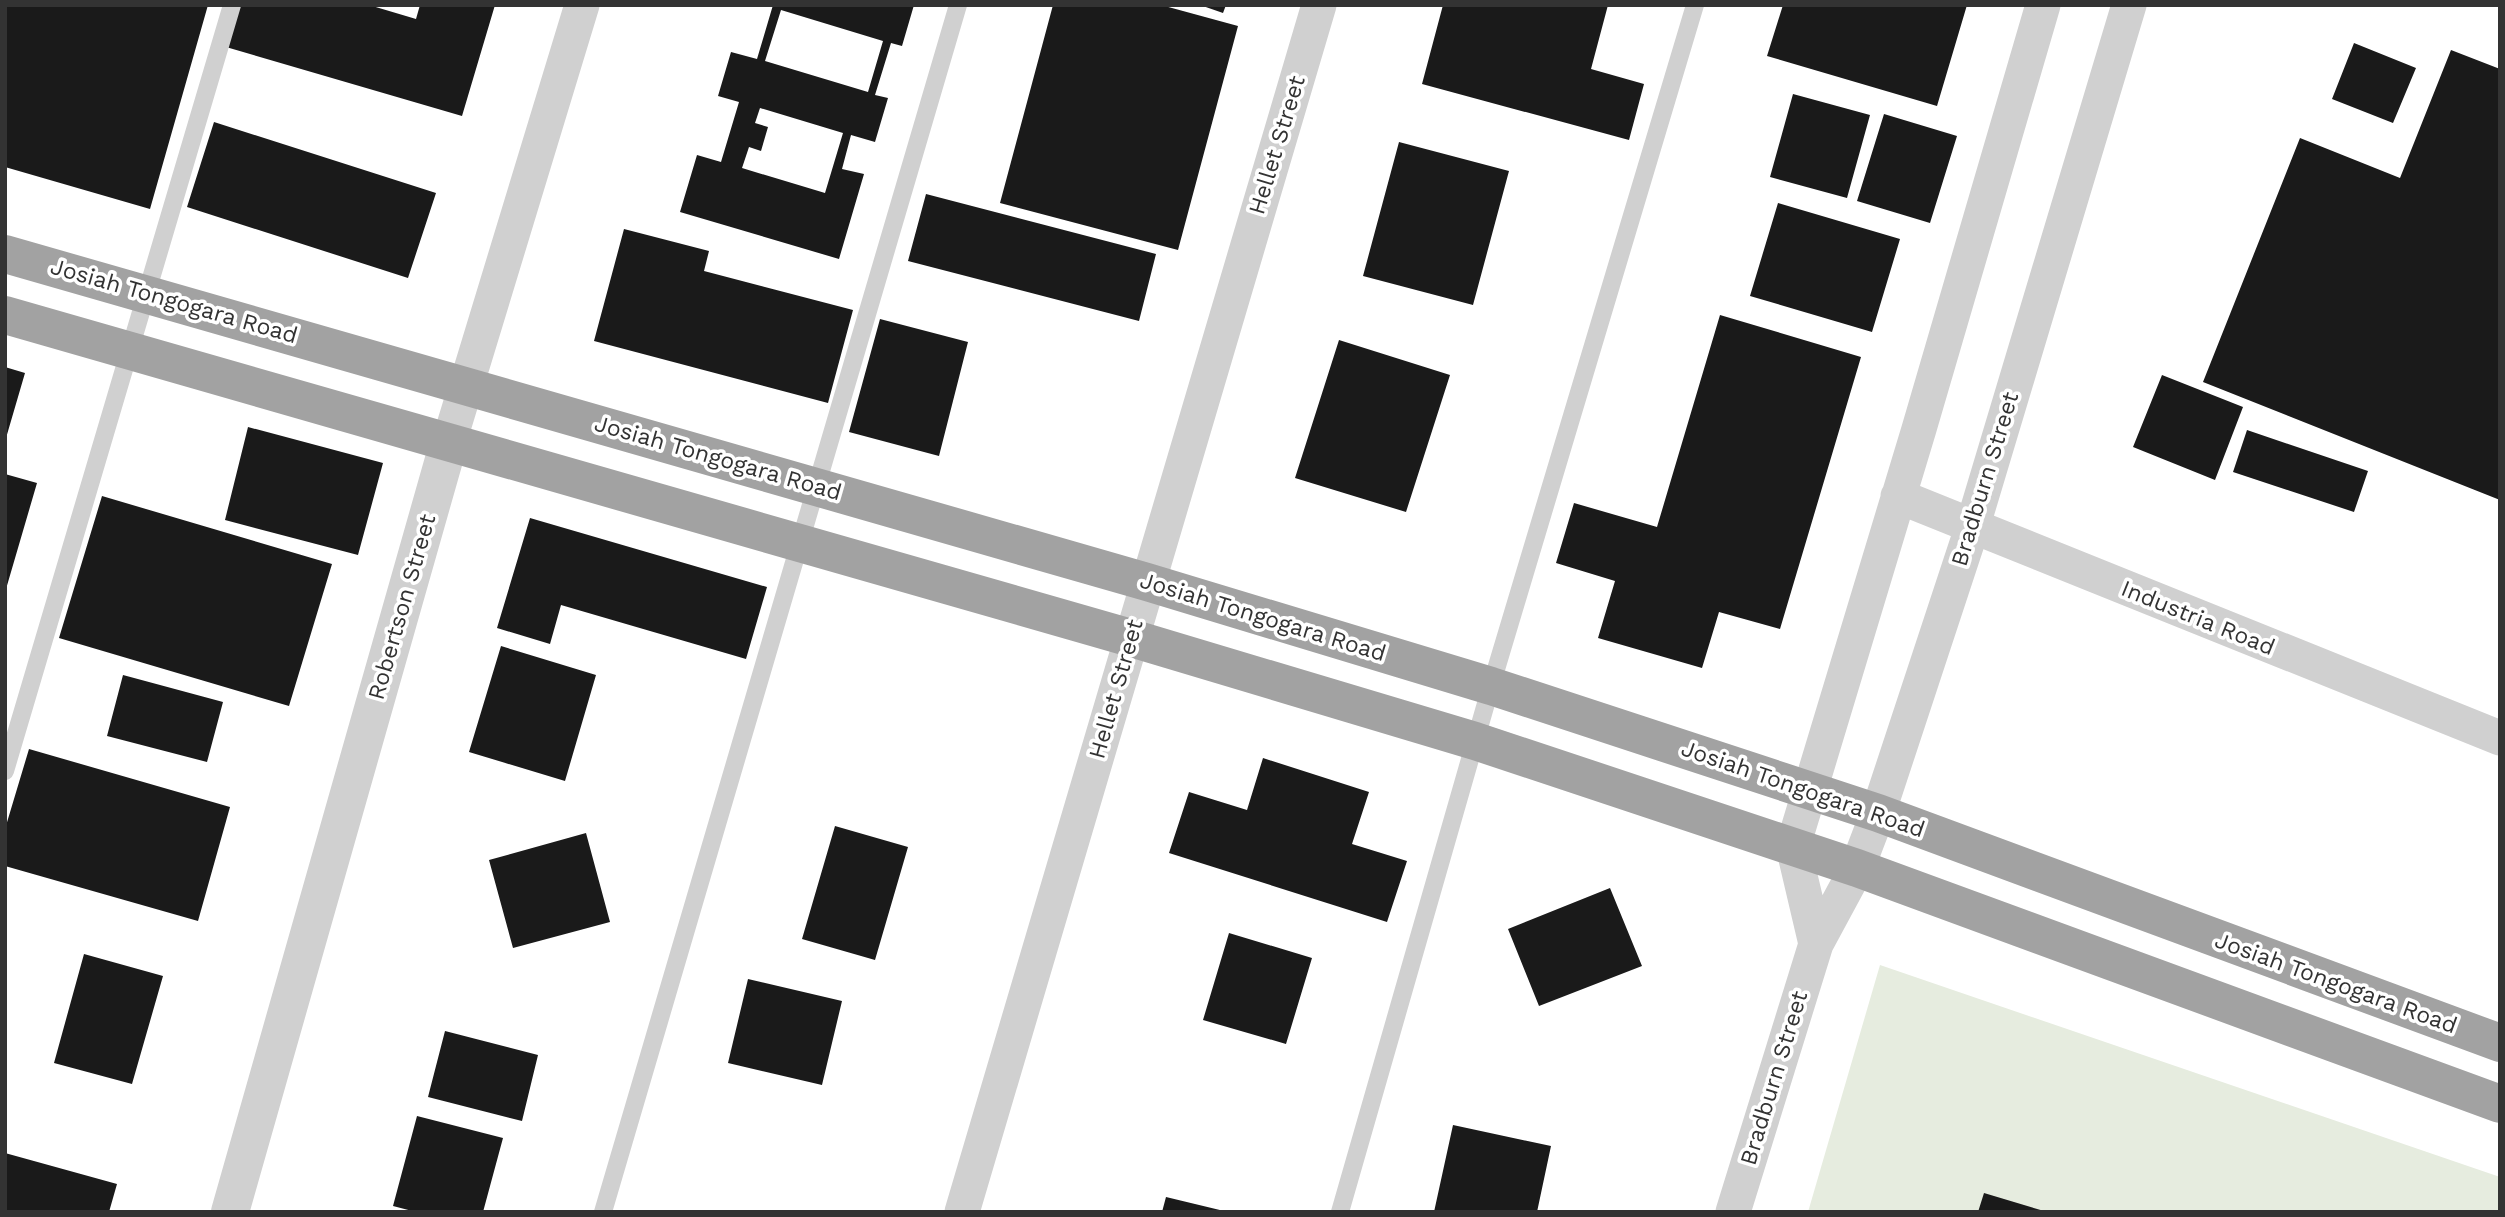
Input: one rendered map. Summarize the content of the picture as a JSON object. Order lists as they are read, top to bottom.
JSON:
{
  "streets": {
    "highway": ["Josiah Tongogara Road"],
    "street": [
      "Hellet Street",
      "Bradburn Street",
      "Robertson Street",
      "Industria Road"
    ]
  },
  "crossings": [
    ["Hellet Street", "Josiah Tongogara Road"],
    ["Josiah Tongogara Road", "Bradburn Street"],
    ["Josiah Tongogara Road", "Robertson Street"],
    ["Bradburn Street", "Industria Road"]
  ]
}
